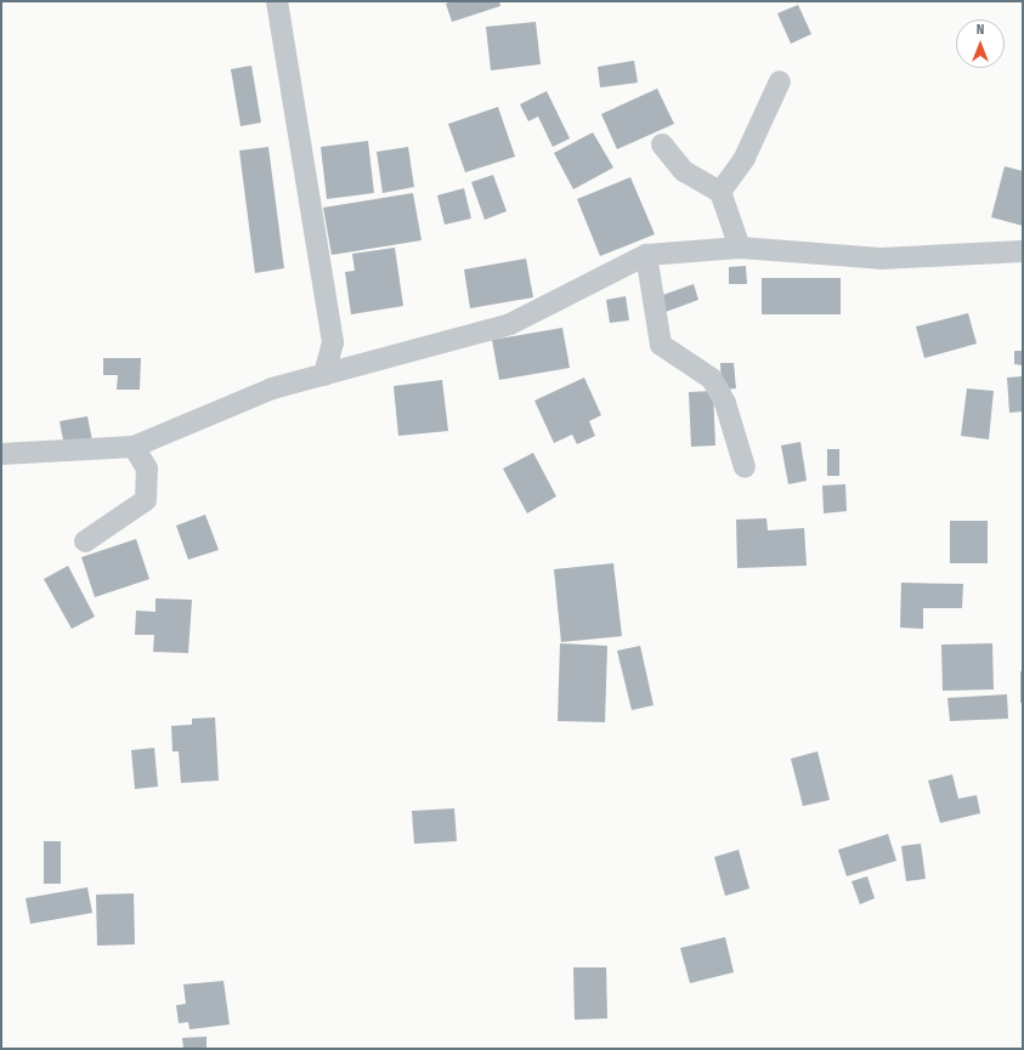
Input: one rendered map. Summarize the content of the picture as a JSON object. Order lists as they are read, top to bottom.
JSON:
{
  "north": "top"
}
